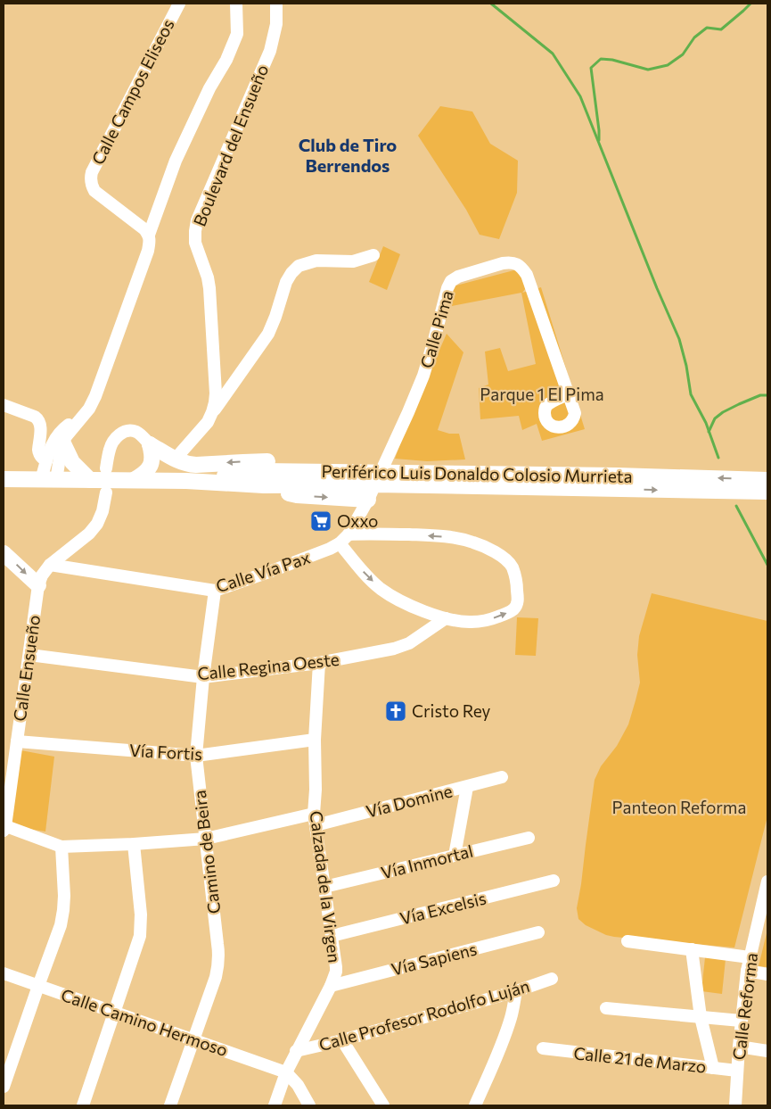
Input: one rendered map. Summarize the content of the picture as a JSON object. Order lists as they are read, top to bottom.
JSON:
{
  "streets": {
    "main road": ["Periférico Luis Donaldo Colosio Murrieta"],
    "street": [
      "Calle Campos Eliseos",
      "Boulevard del Ensueño",
      "Calle Pima",
      "Calle Vía Pax",
      "Calle Regina Oeste",
      "Calle Ensueño",
      "Vía Fortis",
      "Vía Domine",
      "Camino de Beira",
      "Vía Inmortal",
      "Calzada de la Virgen",
      "Vía Excelsis",
      "Vía Sapiens",
      "Calle Reforma",
      "Calle Profesor Rodolfo Luján",
      "Calle Camino Hermoso",
      "Calle 21 de Marzo"
    ]
  },
  "crossings": [
    ["Calle Pima", "Periférico Luis Donaldo Colosio Murrieta"],
    ["Calle Pima", "Calle Vía Pax"],
    ["Periférico Luis Donaldo Colosio Murrieta", "Calle Vía Pax"],
    ["Calle Vía Pax", "Camino de Beira"],
    ["Calle Regina Oeste", "Calle Ensueño"],
    ["Calle Regina Oeste", "Camino de Beira"],
    ["Calle Regina Oeste", "Calzada de la Virgen"],
    ["Calle Ensueño", "Vía Fortis"],
    ["Vía Fortis", "Camino de Beira"],
    ["Vía Fortis", "Calzada de la Virgen"],
    ["Vía Domine", "Camino de Beira"],
    ["Vía Domine", "Calzada de la Virgen"],
    ["Camino de Beira", "Calle Camino Hermoso"],
    ["Vía Inmortal", "Calzada de la Virgen"],
    ["Calzada de la Virgen", "Vía Excelsis"],
    ["Calzada de la Virgen", "Vía Sapiens"],
    ["Calzada de la Virgen", "Calle Profesor Rodolfo Luján"],
    ["Calzada de la Virgen", "Calle Camino Hermoso"],
    ["Calle Reforma", "Calle 21 de Marzo"]
  ],
  "districts": ["Club de Tiro Berrendos"],
  "parks": ["Parque 1 El Pima", "Panteon Reforma"],
  "places": {
    "supermarket": ["Oxxo"],
    "church": ["Cristo Rey"]
  }
}
